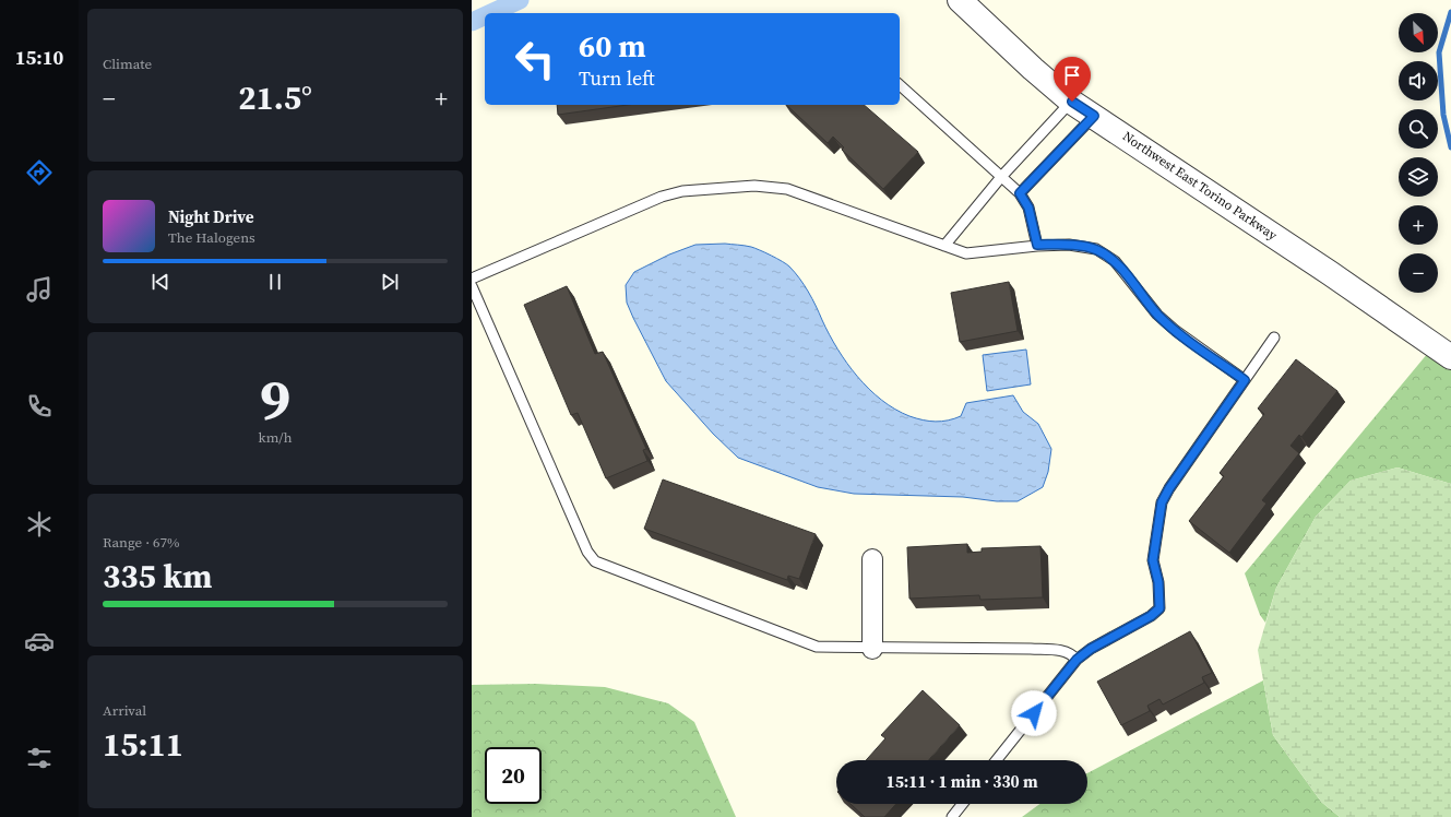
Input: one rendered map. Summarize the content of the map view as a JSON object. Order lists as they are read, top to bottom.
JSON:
{
  "streets": {
    "street": ["Northwest East Torino Parkway"]
  },
  "north": "bottom right",
  "page": {
    "tabs": "15:10",
    "tile": [
      "Climate",
      ["9", "km/h"],
      ["Range · 67%", "335 km"],
      ["Arrival", "15:11"]
    ],
    "map_buttons": ["+", "−"],
    "turn": ["60 m", "Turn left"],
    "heat": ["−", "21.5°", "+"],
    "song": ["Night Drive", "The Halogens"],
    "limit": "20",
    "trip": "15:11 · 1 min · 330 m"
  }
}
